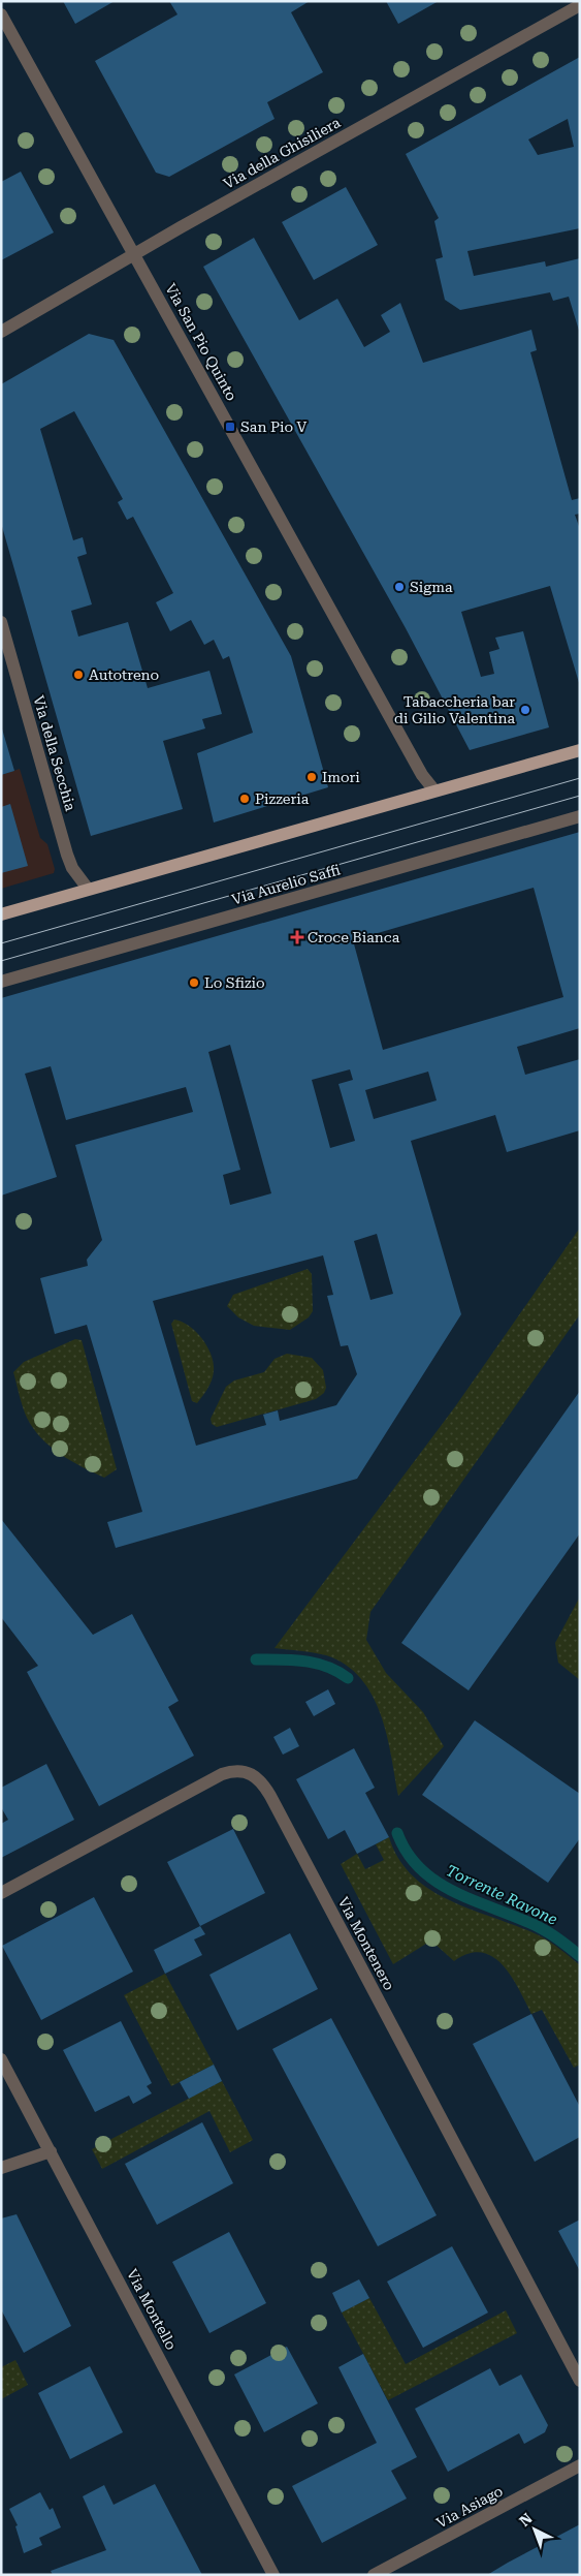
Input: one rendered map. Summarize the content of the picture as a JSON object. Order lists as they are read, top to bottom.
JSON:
{
  "streets": {
    "street": [
      "Via della Ghisiliera",
      "Via San Pio Quinto",
      "Via della Secchia",
      "Via Aurelio Saffi",
      "Via Montenero",
      "Via Montello",
      "Via Asiago"
    ]
  },
  "crossings": [
    ["Via della Ghisiliera", "Via San Pio Quinto"]
  ],
  "water": ["Torrente Ravone"],
  "places": {
    "transit": ["San Pio V"],
    "other": [
      "Sigma",
      "Autotreno",
      "Tabaccheria bar di Gilio Valentina",
      "Imori",
      "Pizzeria",
      "Lo Sfizio"
    ],
    "health": ["Croce Bianca"]
  },
  "north": "top left"
}
